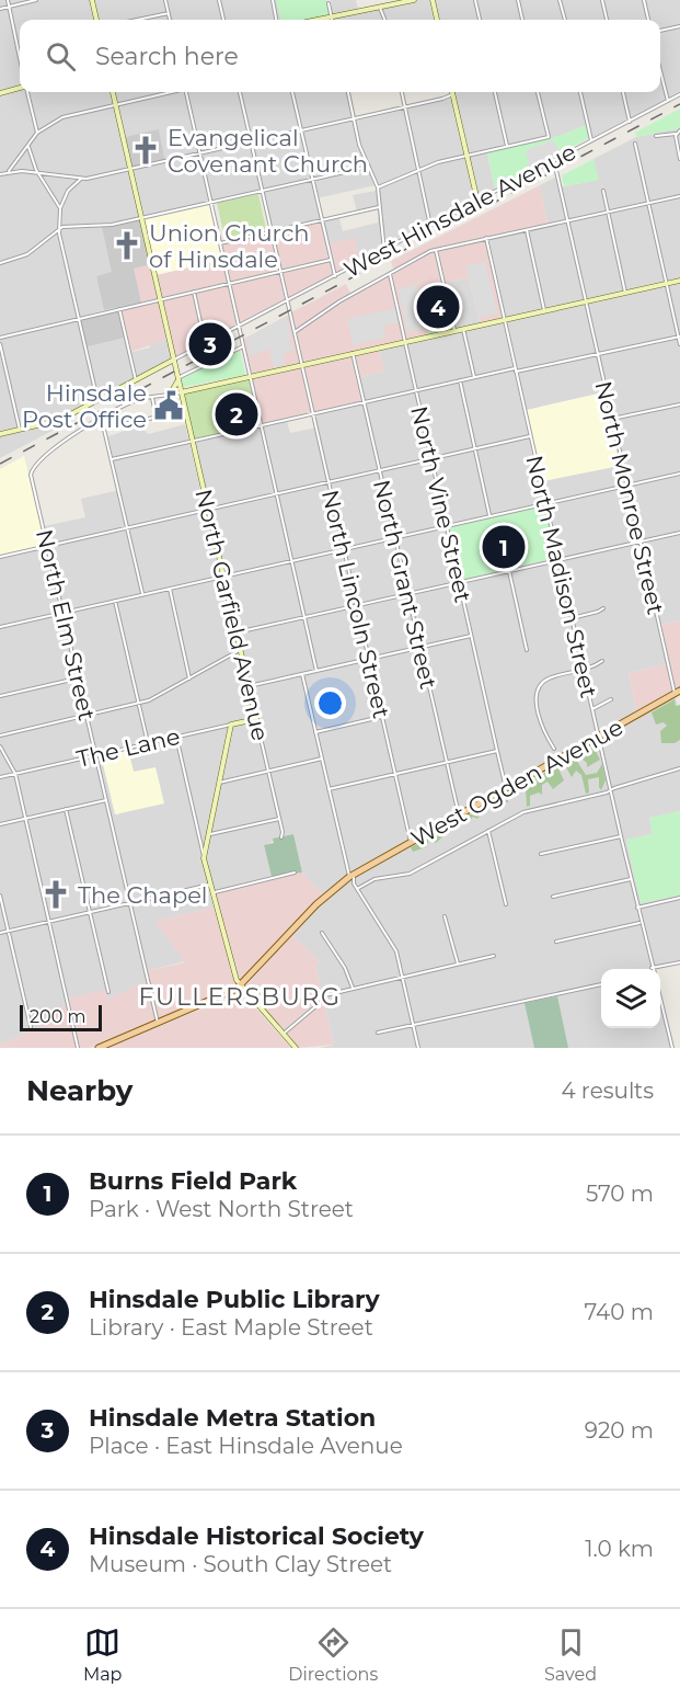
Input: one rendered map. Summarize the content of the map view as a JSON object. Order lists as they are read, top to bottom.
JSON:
{
  "streets": {
    "main road": ["North Garfield Avenue", "The Lane", "West Ogden Avenue"],
    "street": [
      "West Hinsdale Avenue",
      "North Monroe Street",
      "North Vine Street",
      "North Madison Street",
      "North Grant Street",
      "North Lincoln Street",
      "North Elm Street"
    ]
  },
  "crossings": [
    ["West Hinsdale Avenue", "North Monroe Street"],
    ["West Hinsdale Avenue", "North Lincoln Street"],
    ["West Hinsdale Avenue", "North Garfield Avenue"],
    ["North Monroe Street", "West Ogden Avenue"],
    ["North Vine Street", "West Ogden Avenue"],
    ["North Madison Street", "West Ogden Avenue"],
    ["North Grant Street", "West Ogden Avenue"],
    ["North Lincoln Street", "West Ogden Avenue"],
    ["North Garfield Avenue", "North Elm Street"],
    ["North Garfield Avenue", "The Lane"],
    ["North Elm Street", "The Lane"]
  ],
  "districts": ["FULLERSBURG"],
  "places": {
    "church": ["Evangelical Covenant Church", "Union Church of Hinsdale", "The Chapel"],
    "public building": ["Hinsdale Post Office"]
  },
  "scale_bar": "200 m",
  "page": {
    "search": "Search here",
    "pins": [
      "4",
      "3",
      "2",
      "1"
    ],
    "scale": "200 m",
    "heading": ["Nearby", "4 results"],
    "list": [
      {
        "mark": "1",
        "name": "Burns Field Park",
        "note": "Park · West North Street",
        "value": "570 m"
      },
      {
        "mark": "2",
        "name": "Hinsdale Public Library",
        "note": "Library · East Maple Street",
        "value": "740 m"
      },
      {
        "mark": "3",
        "name": "Hinsdale Metra Station",
        "note": "Place · East Hinsdale Avenue",
        "value": "920 m"
      },
      {
        "mark": "4",
        "name": "Hinsdale Historical Society",
        "note": "Museum · South Clay Street",
        "value": "1.0 km"
      }
    ],
    "nav": ["Map", "Directions", "Saved"]
  }
}
